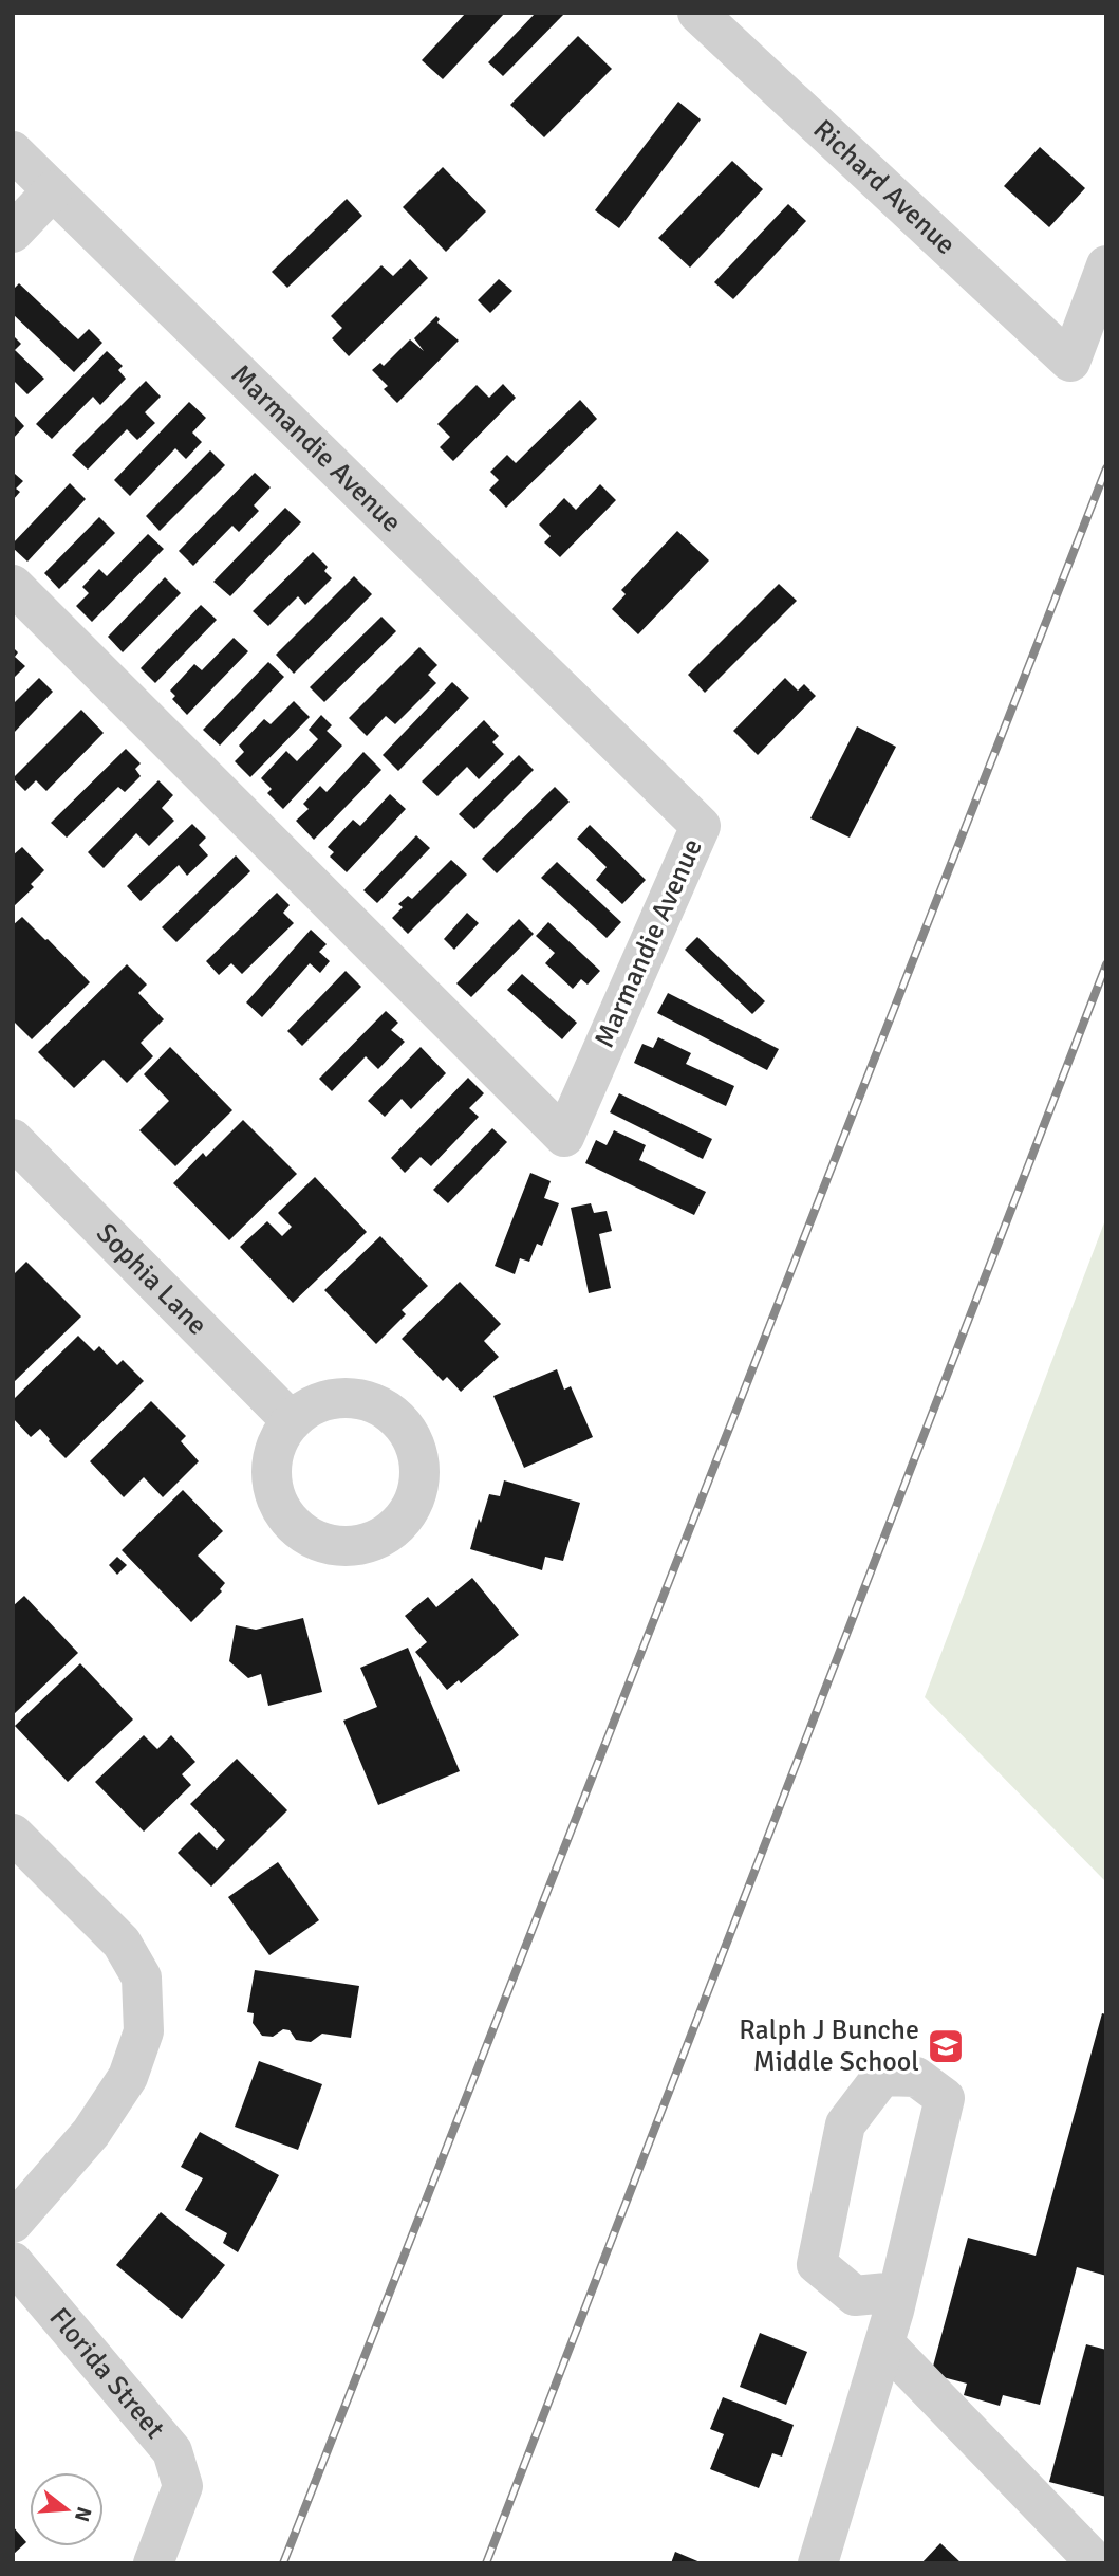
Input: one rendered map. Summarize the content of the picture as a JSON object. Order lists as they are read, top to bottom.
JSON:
{
  "streets": {
    "street": [
      "Richard Avenue",
      "Marmandie Avenue",
      "Sophia Lane",
      "Florida Street"
    ]
  },
  "places": {
    "school or university": ["Ralph J Bunche Middle School"]
  },
  "north": "right"
}
